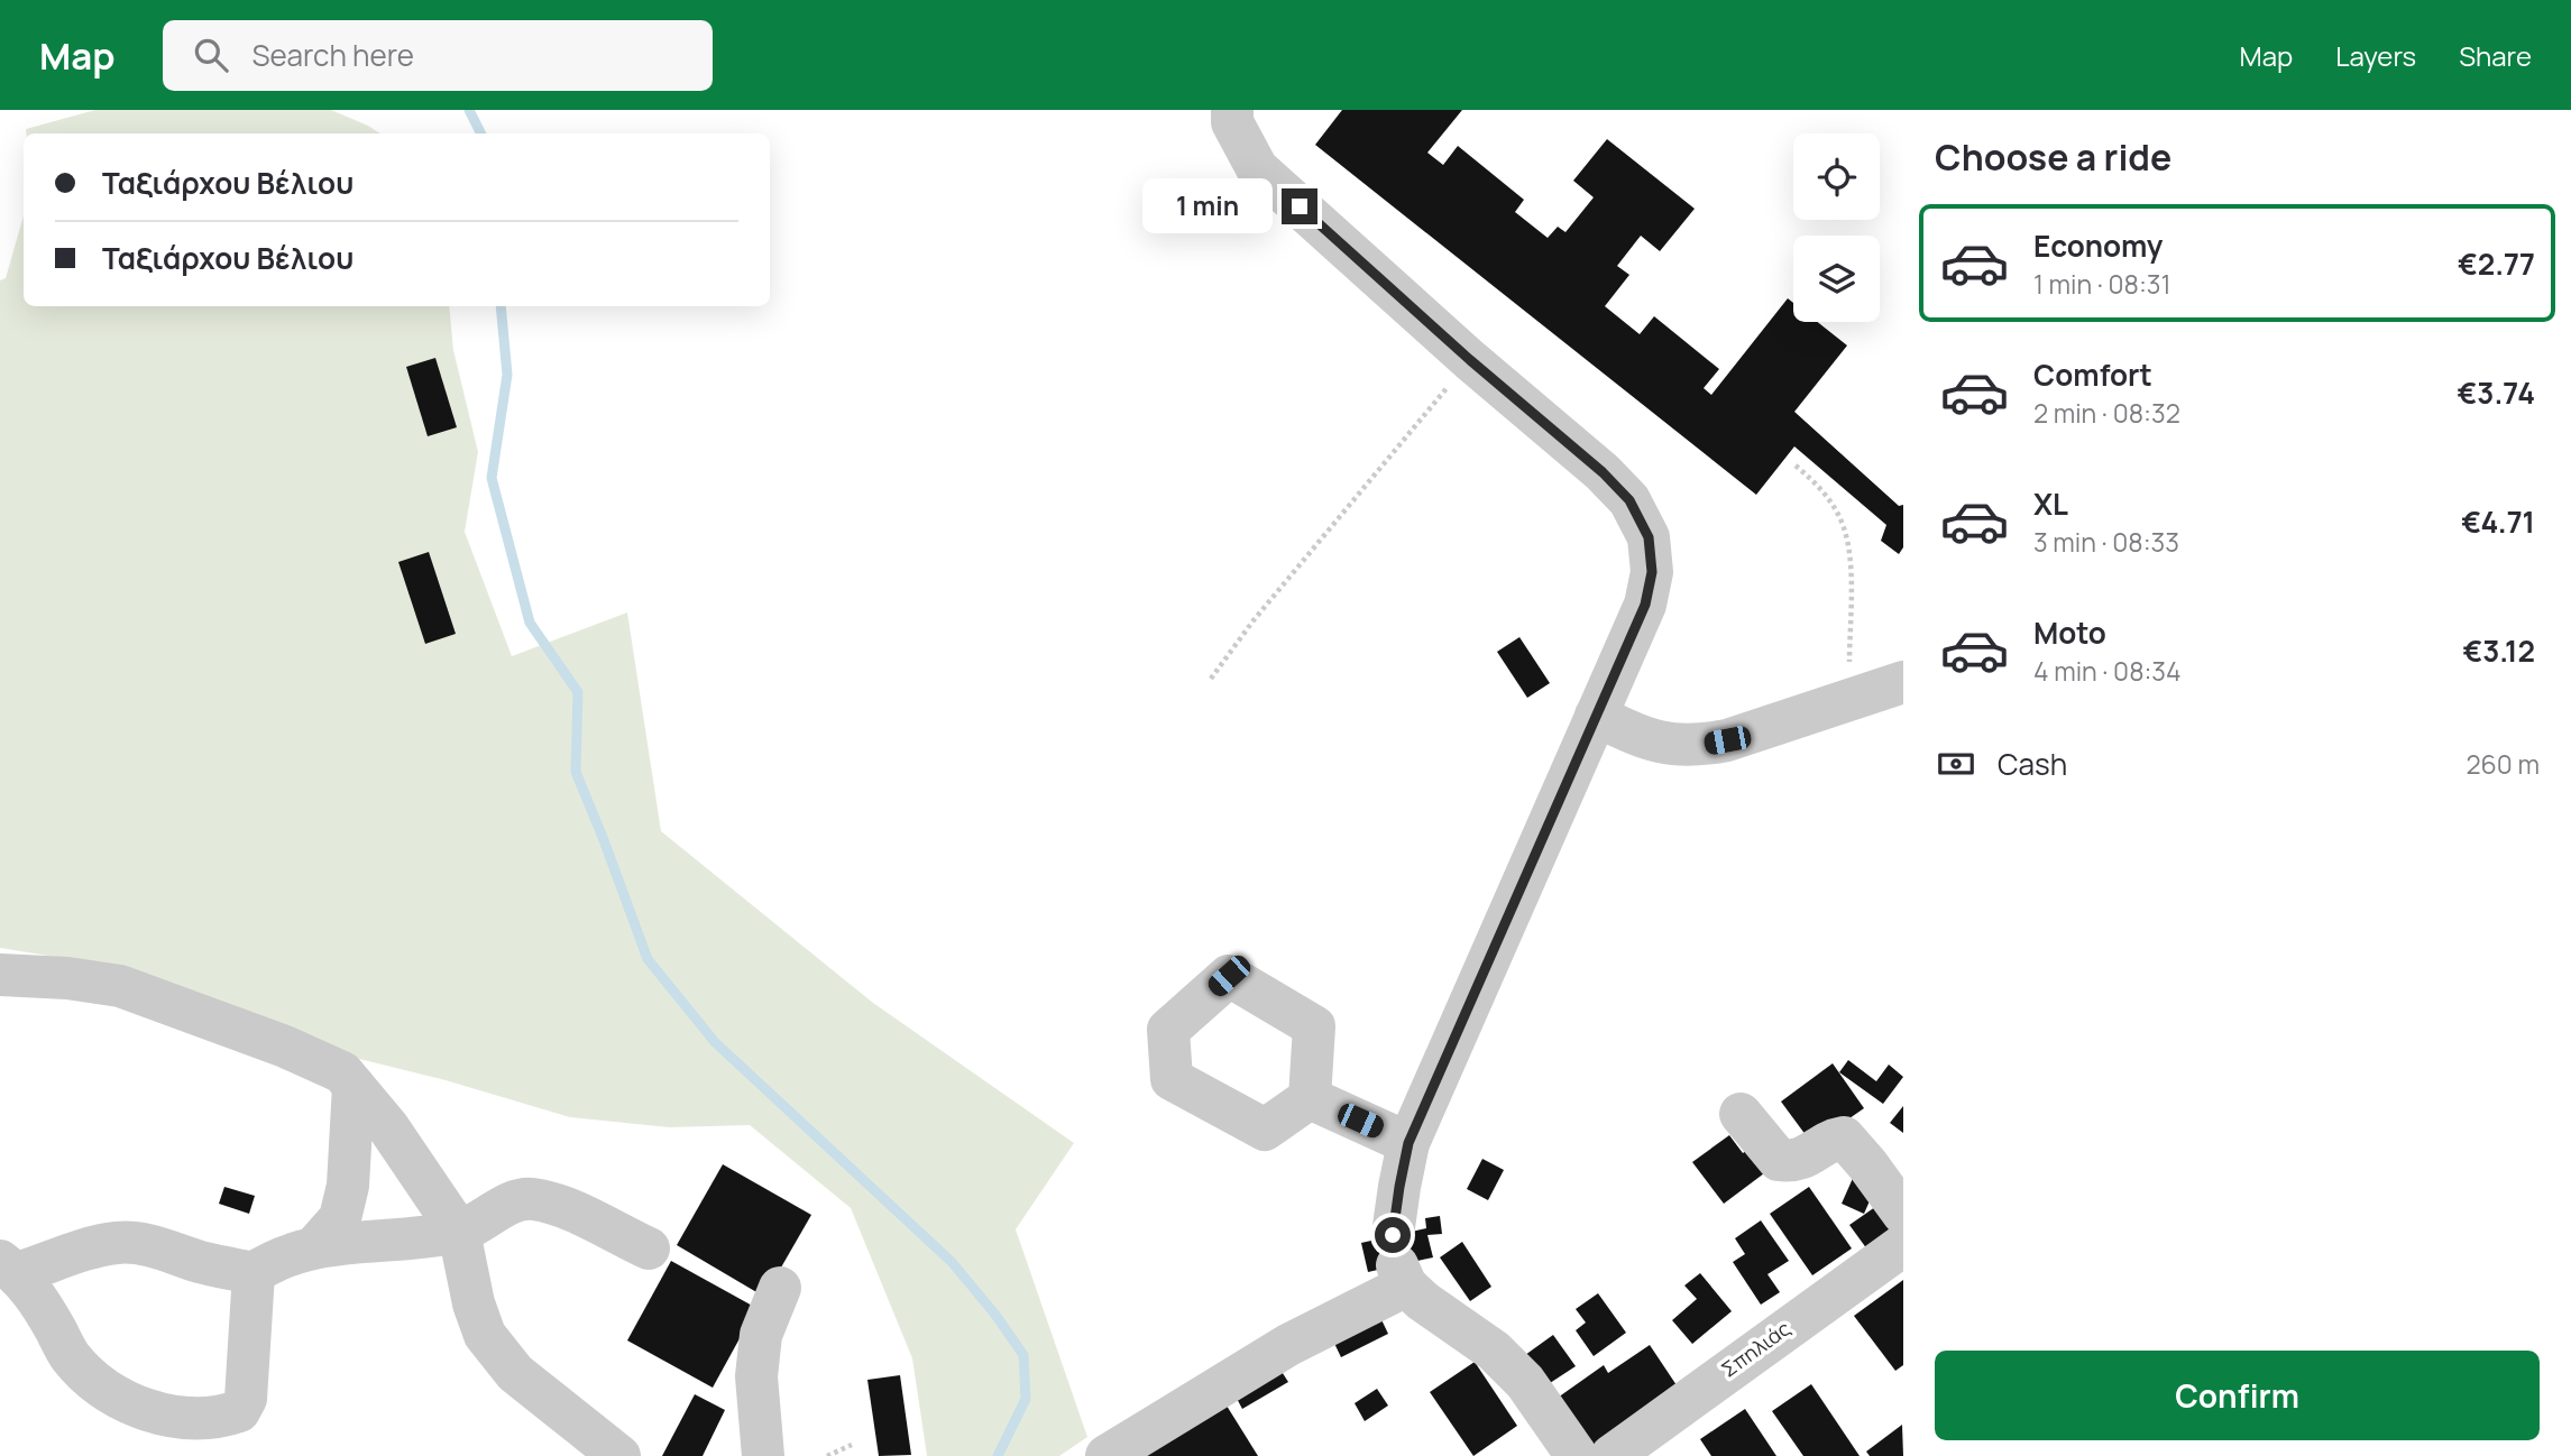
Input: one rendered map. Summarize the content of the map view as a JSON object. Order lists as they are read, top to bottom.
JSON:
{
  "streets": {
    "street": ["Σπηλιάς"]
  },
  "page": {
    "header": "Map",
    "search": "Search here",
    "nav": ["Map", "Layers", "Share"],
    "heading": "Choose a ride",
    "banner": ["Ταξιάρχου Βέλιου", "Ταξιάρχου Βέλιου"],
    "bubble": "1 min",
    "list": [
      {
        "name": "Economy",
        "note": "1 min · 08:31",
        "value": "€2.77"
      },
      {
        "name": "Comfort",
        "note": "2 min · 08:32",
        "value": "€3.74"
      },
      {
        "name": "XL",
        "note": "3 min · 08:33",
        "value": "€4.71"
      },
      {
        "name": "Moto",
        "note": "4 min · 08:34",
        "value": "€3.12"
      }
    ],
    "pay": ["Cash", "260 m"],
    "buttons": "Confirm"
  }
}
